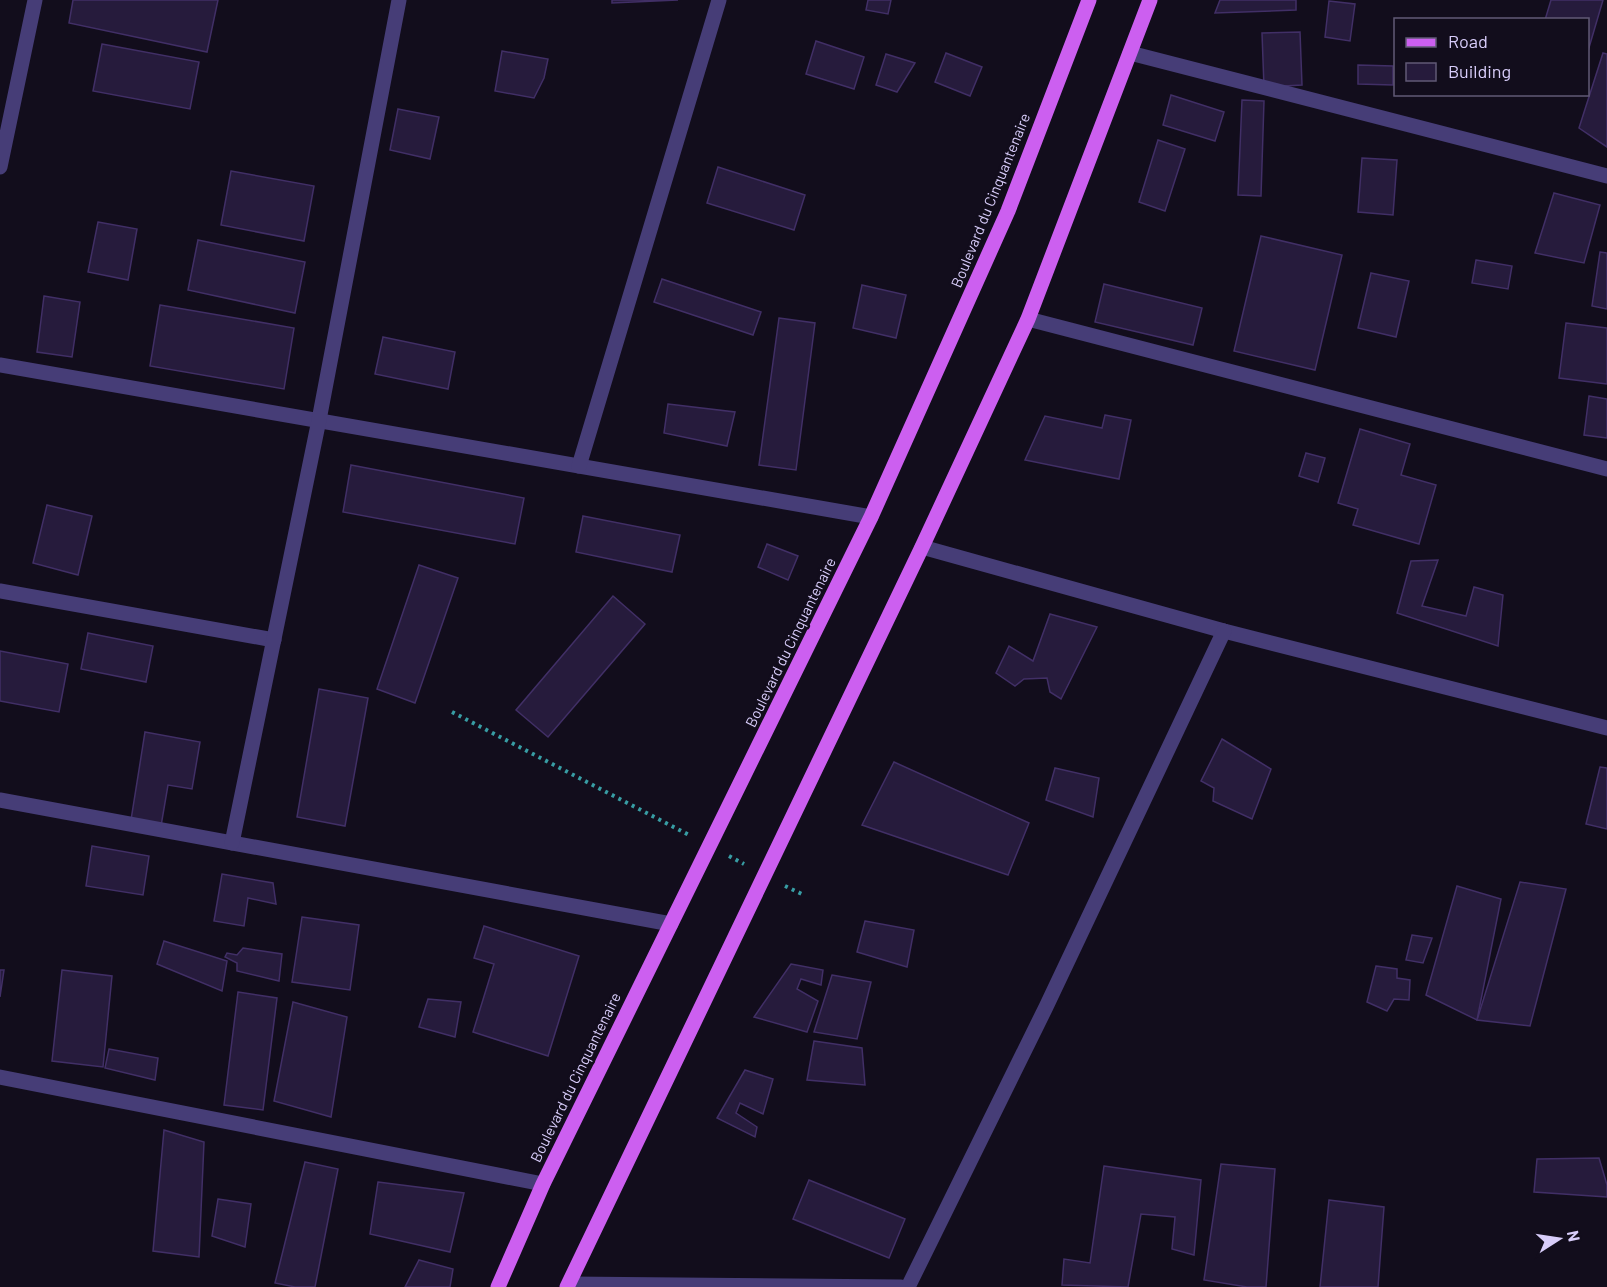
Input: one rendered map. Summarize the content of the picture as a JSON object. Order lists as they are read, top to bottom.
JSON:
{
  "streets": {
    "main road": ["Boulevard du Cinquantenaire"]
  },
  "legend": ["Road", "Building"],
  "north": "right"
}
